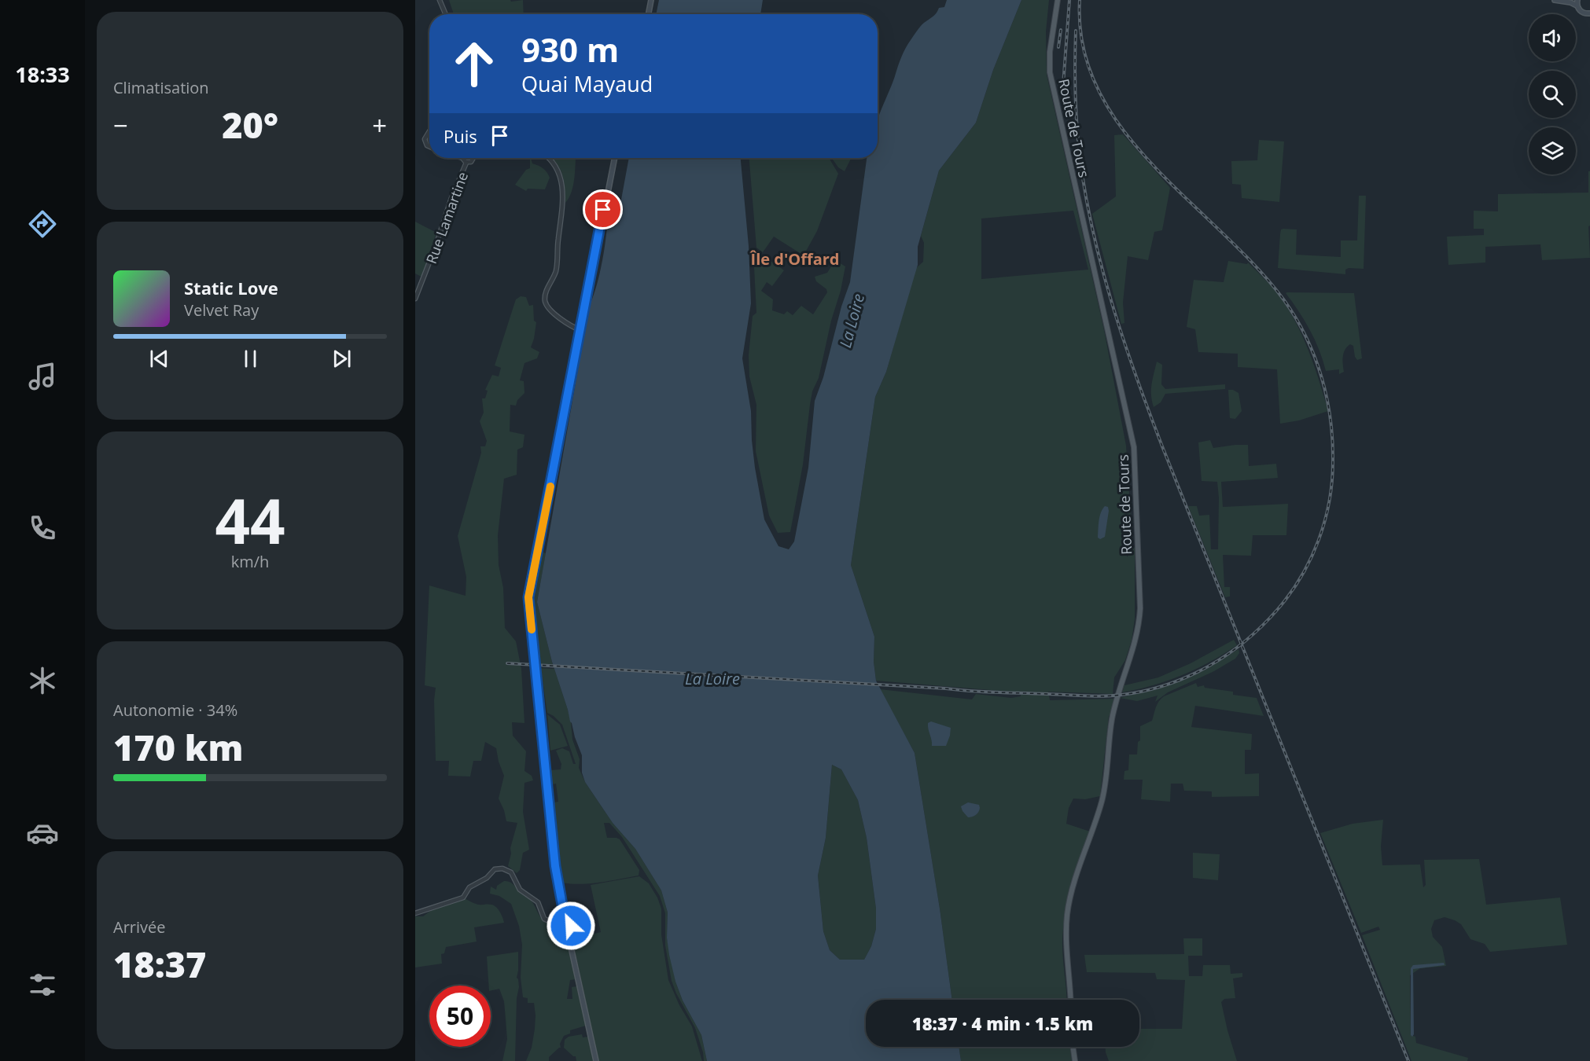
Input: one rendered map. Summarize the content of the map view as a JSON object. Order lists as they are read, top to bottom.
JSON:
{
  "streets": {
    "main road": ["Route de Tours"],
    "street": ["Rue Lamartine"]
  },
  "districts": ["Île d'Offard"],
  "water": ["La Loire"],
  "page": {
    "tabs": "18:33",
    "tile": [
      "Climatisation",
      ["44", "km/h"],
      ["Autonomie · 34%", "170 km"],
      ["Arrivée", "18:37"]
    ],
    "turn": ["930 m", "Quai Mayaud"],
    "heat": ["−", "20°", "+"],
    "then": "Puis",
    "song": ["Static Love", "Velvet Ray"],
    "limit": "50",
    "trip": "18:37 · 4 min · 1.5 km"
  }
}
